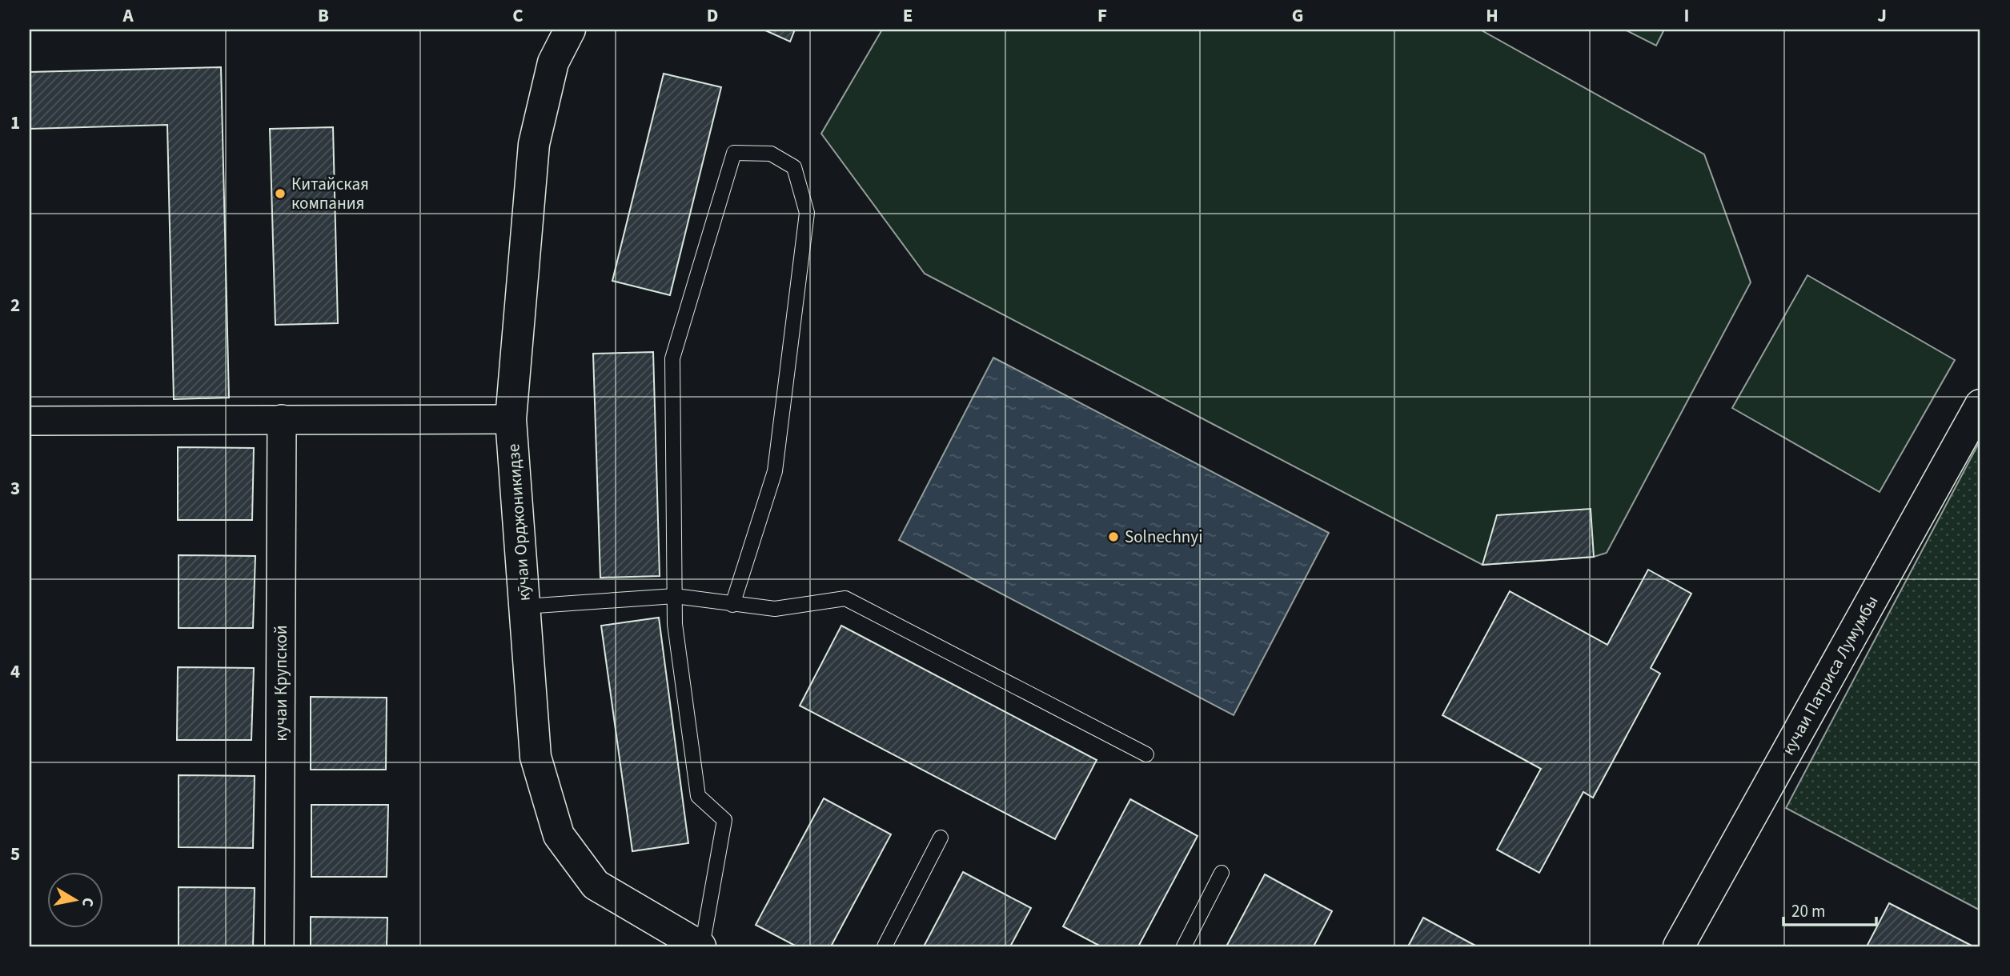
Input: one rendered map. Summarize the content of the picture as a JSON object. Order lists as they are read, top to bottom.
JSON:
{
  "streets": {
    "street": ["кӯчаи Орджоникидзе", "кучаи Патриса Лумумбы", "кучаи Крупской"]
  },
  "places": ["Китайская компания", "Solnechnyi"],
  "scale_bar": "20 m",
  "north": "right",
  "grid": {
    "columns": [
      "A",
      "B",
      "C",
      "D",
      "E",
      "F",
      "G",
      "H",
      "I",
      "J"
    ],
    "rows": [
      "1",
      "2",
      "3",
      "4",
      "5"
    ]
  }
}
